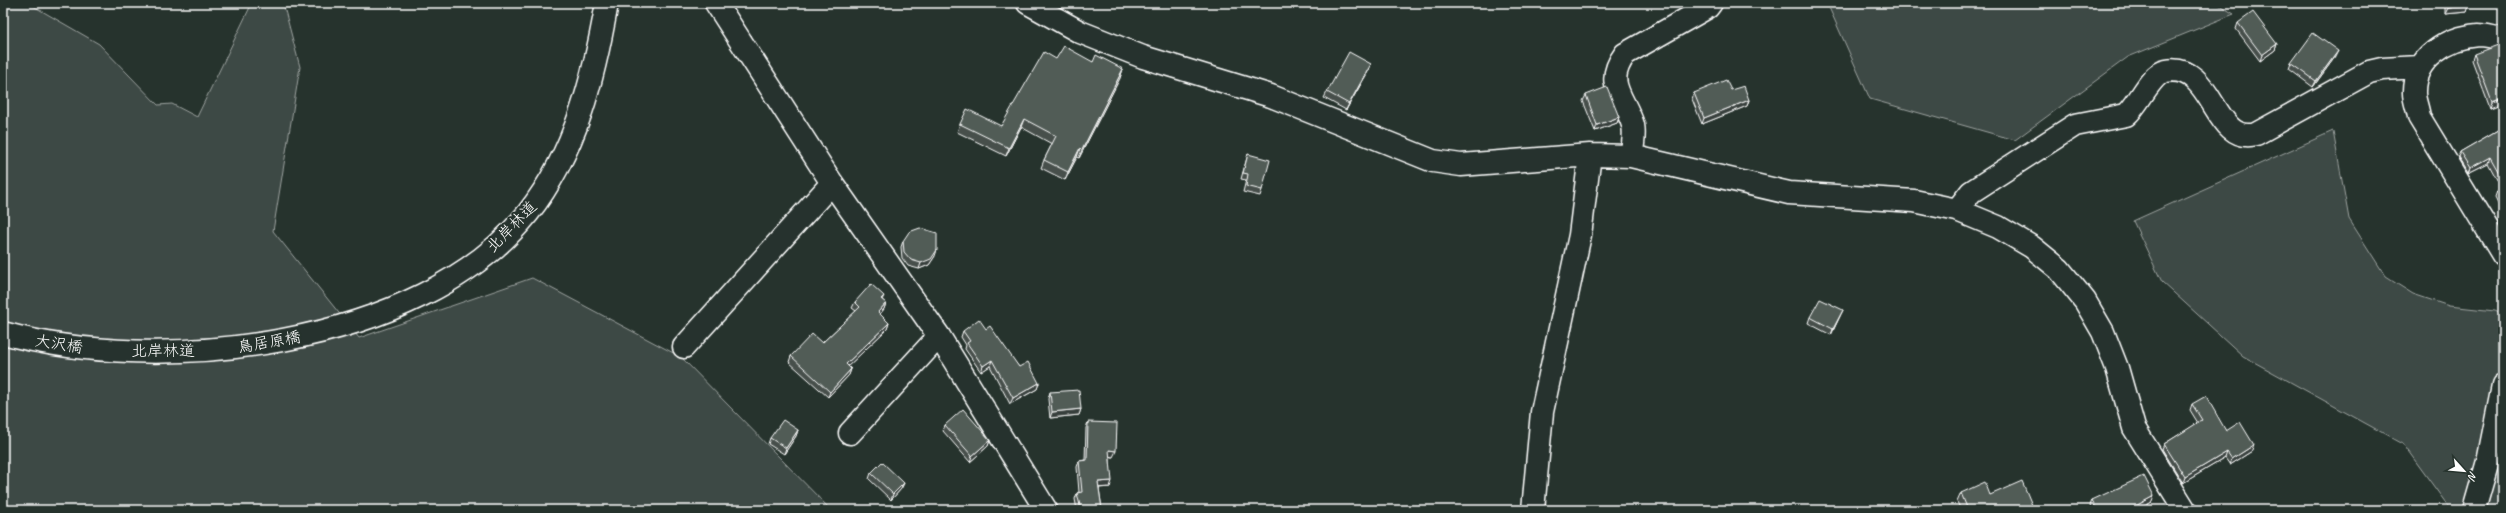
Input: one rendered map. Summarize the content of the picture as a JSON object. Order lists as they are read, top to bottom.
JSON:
{
  "streets": {
    "street": ["北岸林道", "鳥居原橋", "大沢橋"]
  },
  "crossings": [
    ["北岸林道", "鳥居原橋"],
    ["北岸林道", "大沢橋"]
  ],
  "north": "bottom right"
}
